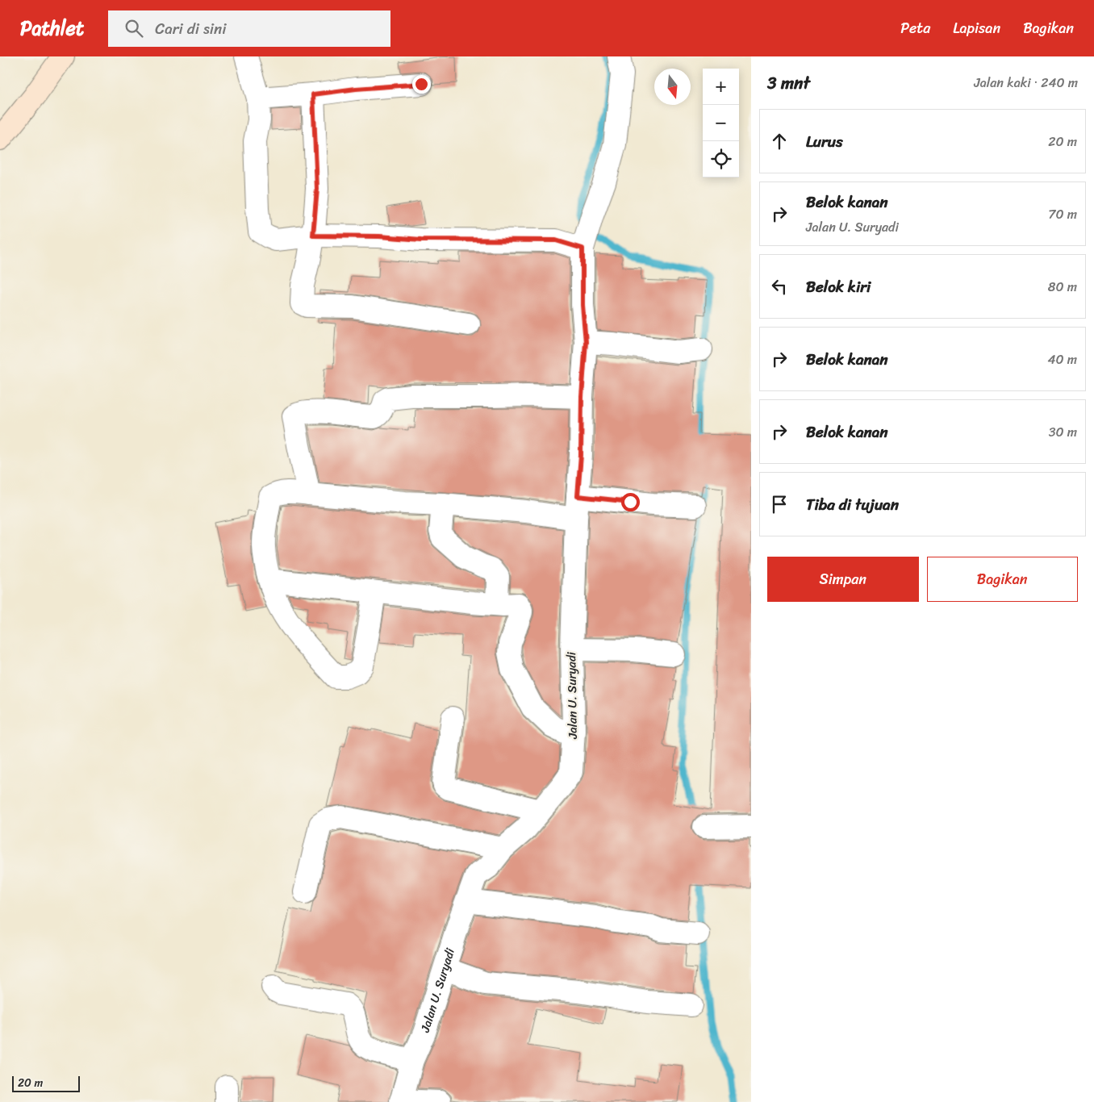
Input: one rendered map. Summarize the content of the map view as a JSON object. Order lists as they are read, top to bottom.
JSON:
{
  "streets": {
    "street": ["Jalan U. Suryadi"]
  },
  "scale_bar": "20 m",
  "north": "bottom",
  "page": {
    "header": "Pathlet",
    "search": "Cari di sini",
    "nav": ["Peta", "Lapisan", "Bagikan"],
    "heading": ["3 mnt", "Jalan kaki · 240 m"],
    "map_buttons": ["+", "−"],
    "list": [
      ["Lurus", "20 m"],
      ["Belok kanan", "Jalan U. Suryadi", "70 m"],
      ["Belok kiri", "80 m"],
      ["Belok kanan", "40 m"],
      ["Belok kanan", "30 m"],
      "Tiba di tujuan"
    ],
    "buttons": ["Simpan", "Bagikan"],
    "scale": "20 m"
  }
}
